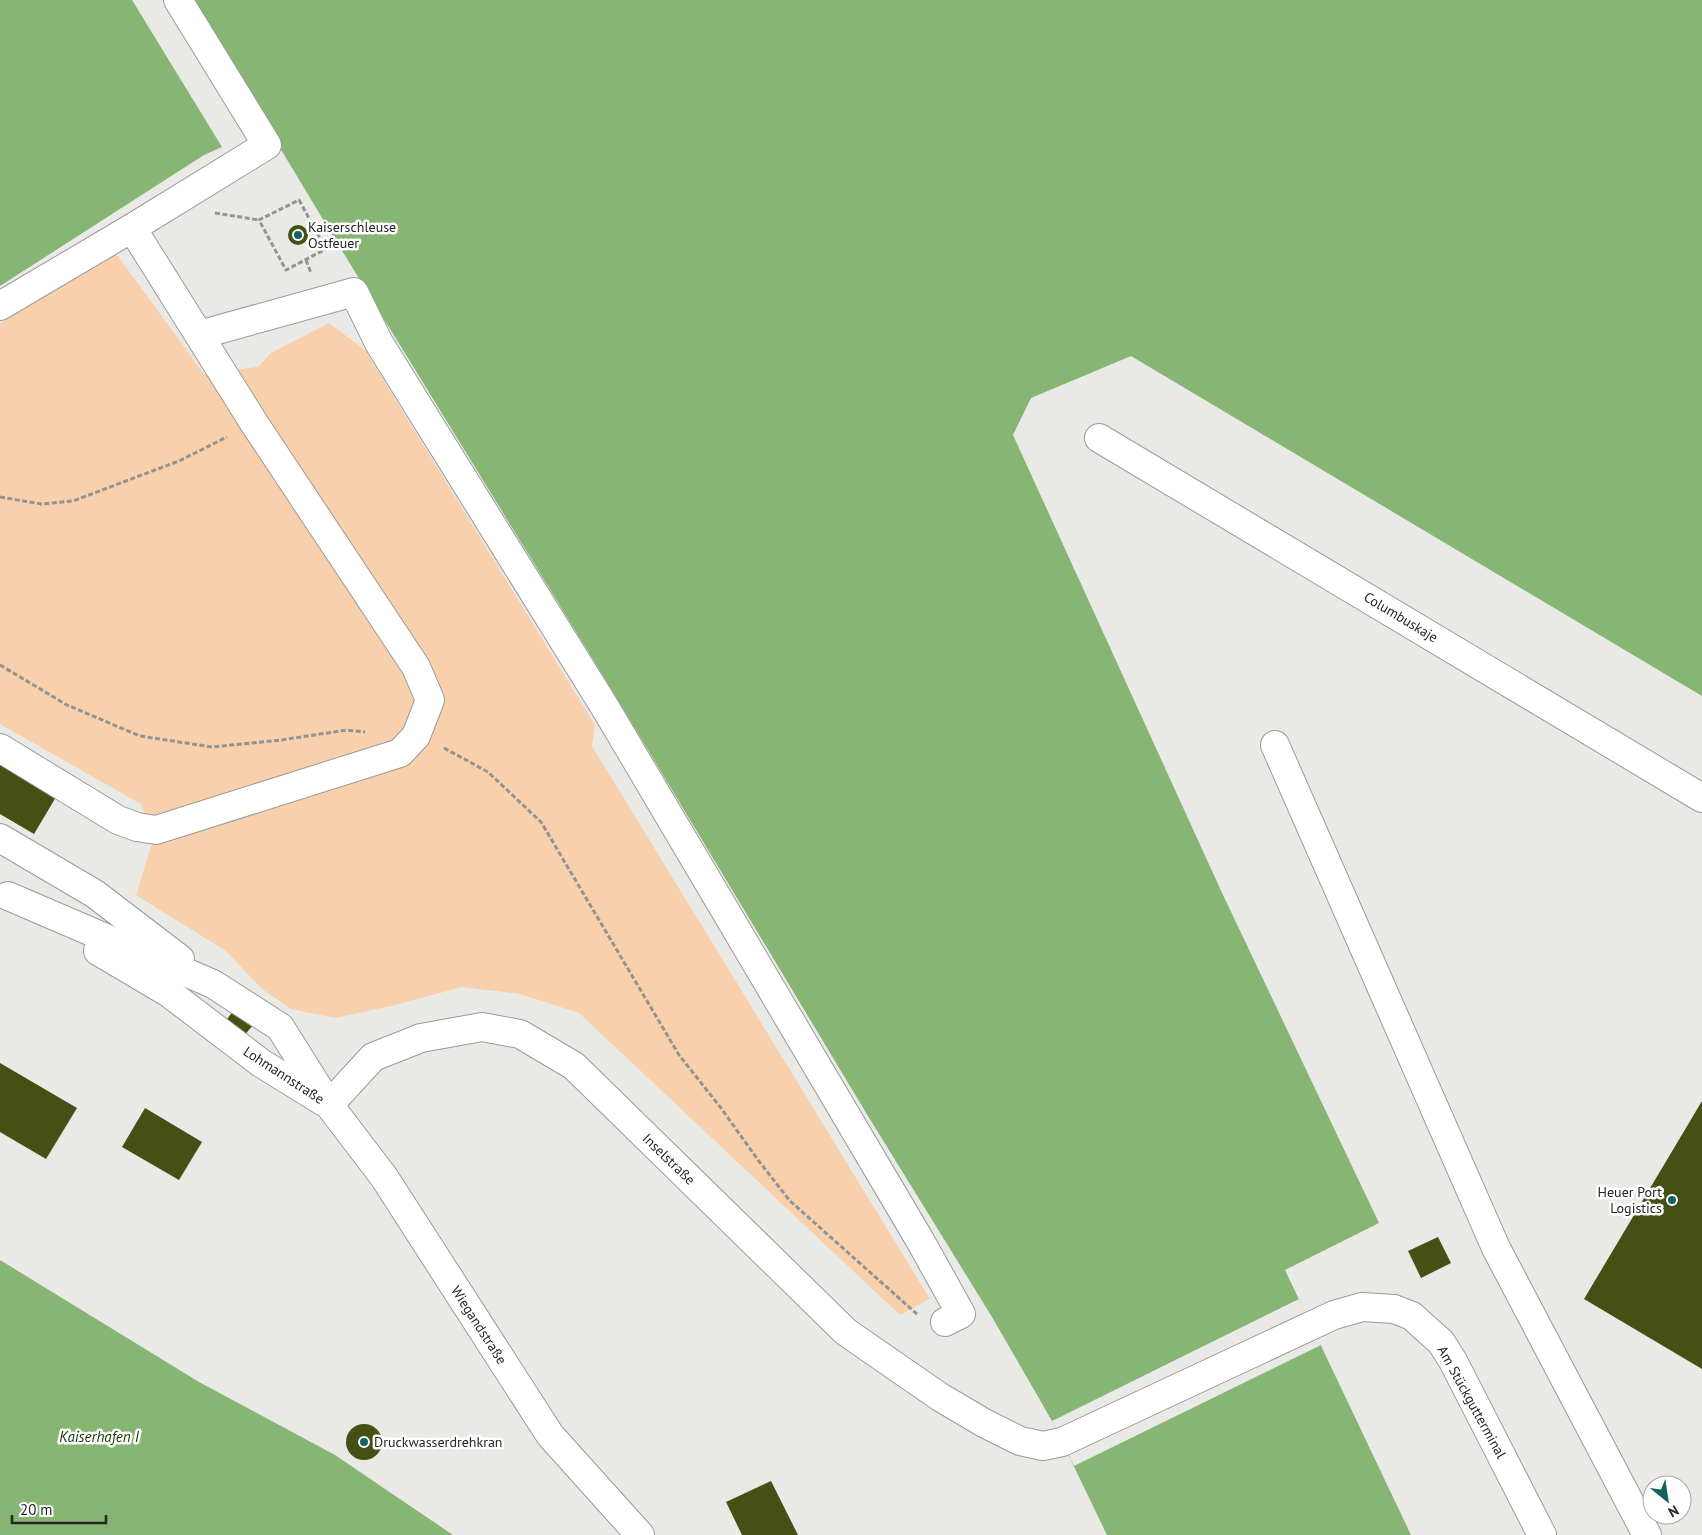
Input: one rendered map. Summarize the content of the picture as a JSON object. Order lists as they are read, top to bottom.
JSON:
{
  "streets": {
    "street": [
      "Columbuskaje",
      "Lohmannstraße",
      "Inselstraße",
      "Wiegandstraße",
      "Am Stückgutterminal"
    ]
  },
  "crossings": [
    ["Lohmannstraße", "Inselstraße"],
    ["Lohmannstraße", "Wiegandstraße"],
    ["Inselstraße", "Wiegandstraße"],
    ["Inselstraße", "Am Stückgutterminal"]
  ],
  "water": ["Kaiserhafen I"],
  "places": ["Kaiserschleuse Ostfeuer", "Heuer Port Logistics", "Druckwasserdrehkran"],
  "scale_bar": "20 m",
  "north": "bottom right"
}
